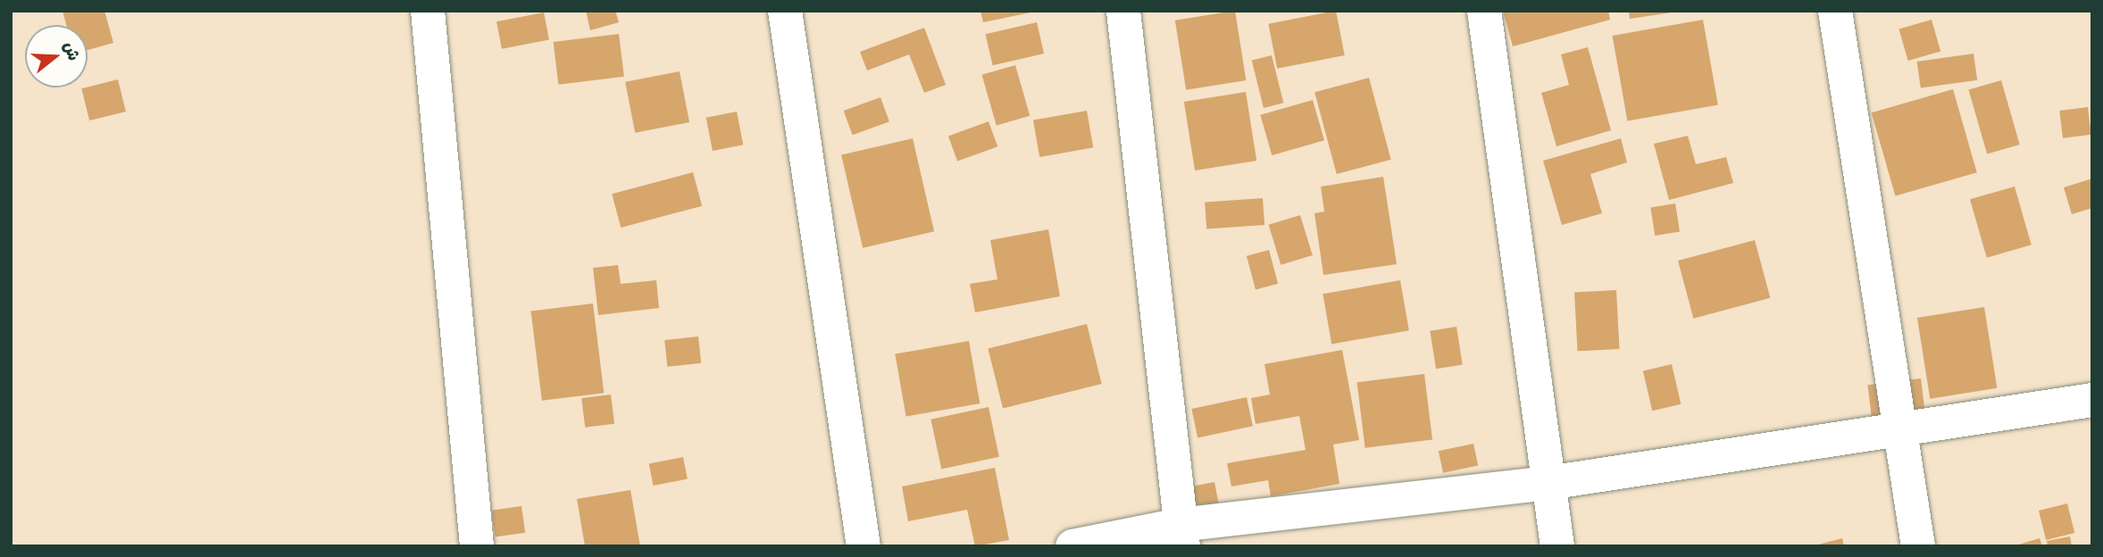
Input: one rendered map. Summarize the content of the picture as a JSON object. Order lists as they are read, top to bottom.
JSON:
{
  "north": "right"
}
